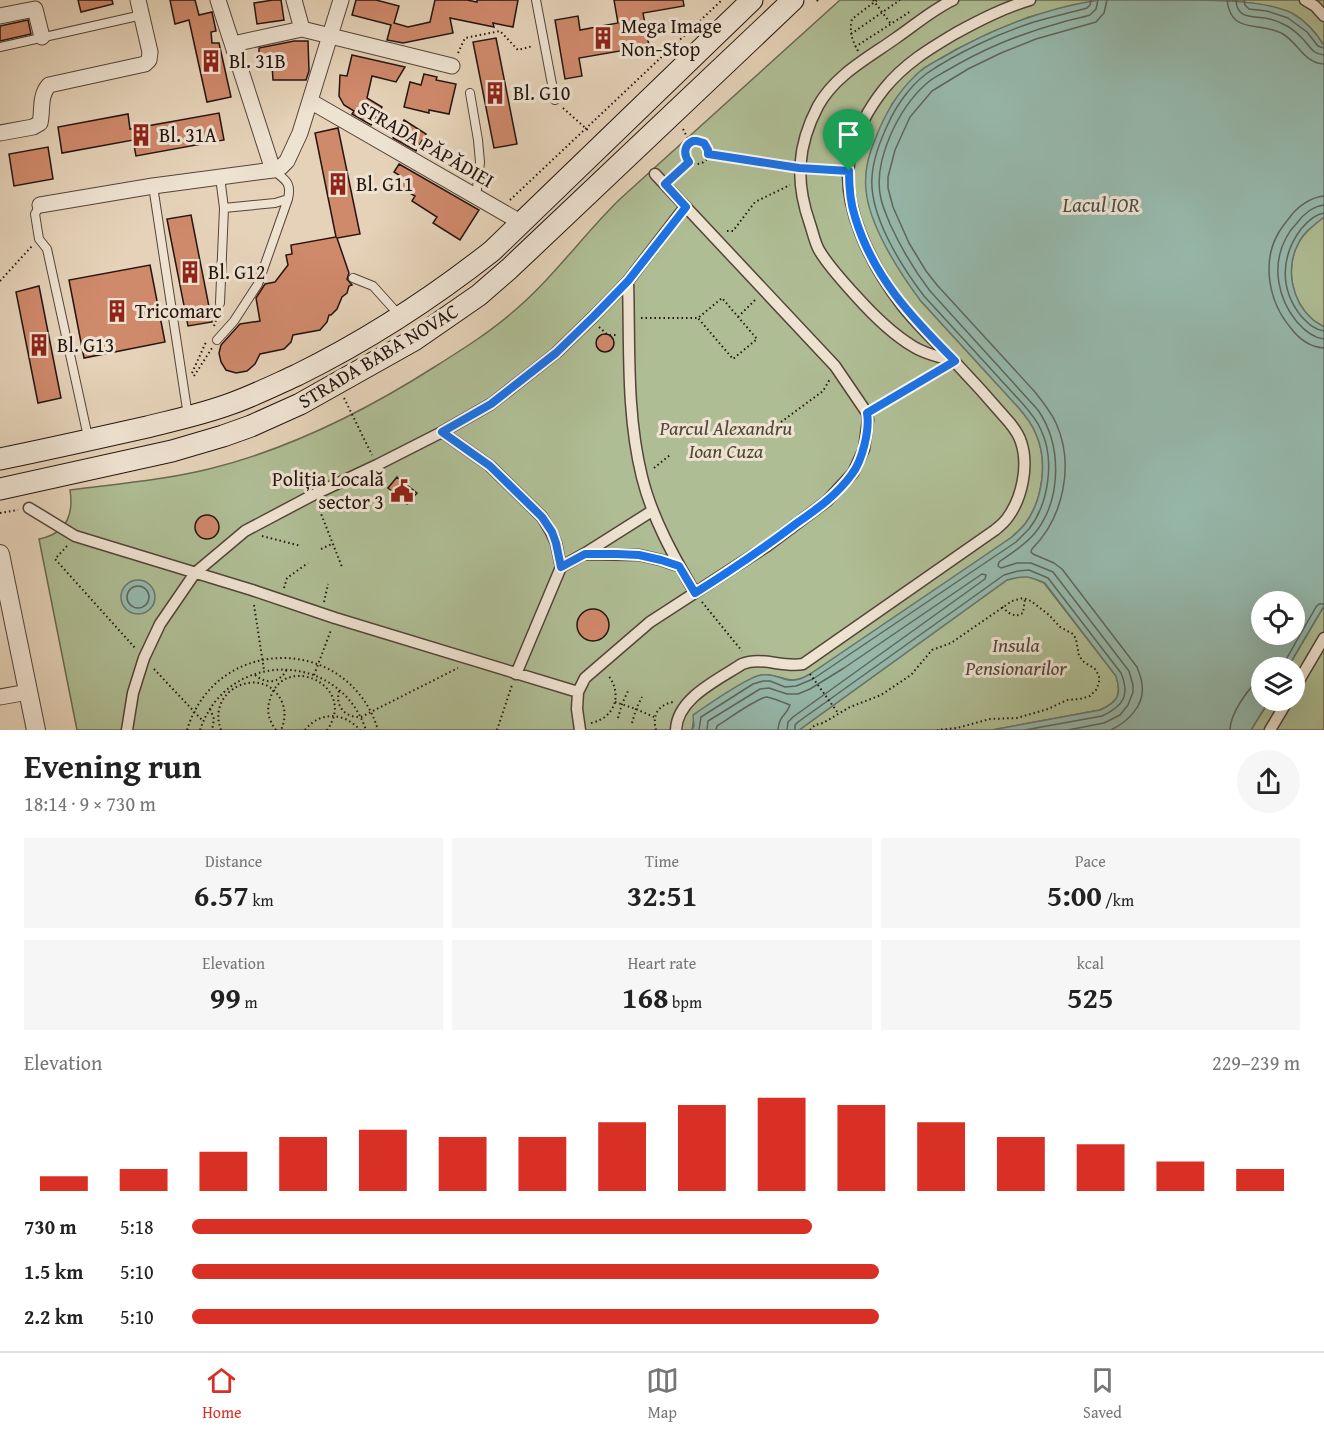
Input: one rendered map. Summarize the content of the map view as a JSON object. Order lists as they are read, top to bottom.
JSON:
{
  "streets": {
    "main road": ["STRADA BABA NOVAC"],
    "street": ["STRADA PĂPĂDIEI"]
  },
  "crossings": [
    ["STRADA PĂPĂDIEI", "STRADA BABA NOVAC"]
  ],
  "water": ["Lacul IOR"],
  "parks": ["Parcul Alexandru Ioan Cuza", "Insula Pensionarilor"],
  "places": {
    "building": [
      "Mega Image Non-Stop",
      "Bl. 31B",
      "Bl. G10",
      "Bl. 31A",
      "Bl. G11",
      "Bl. G12",
      "Tricomarc",
      "Bl. G13"
    ],
    "public building": ["Poliția Locală sector 3"]
  },
  "page": {
    "heading": ["Evening run", "18:14 · 9 × 730 m"],
    "stats": [
      ["Distance", "6.57 km"],
      ["Time", "32:51"],
      ["Pace", "5:00 /km"],
      ["Elevation", "99 m"],
      ["Heart rate", "168 bpm"],
      ["kcal", "525"]
    ],
    "chart": ["Elevation", "229–239 m"],
    "list": [
      {
        "name": "730 m",
        "note": "5:18"
      },
      {
        "name": "1.5 km",
        "note": "5:10"
      },
      {
        "name": "2.2 km",
        "note": "5:10"
      }
    ],
    "tabs": ["Home", "Map", "Saved"]
  }
}
